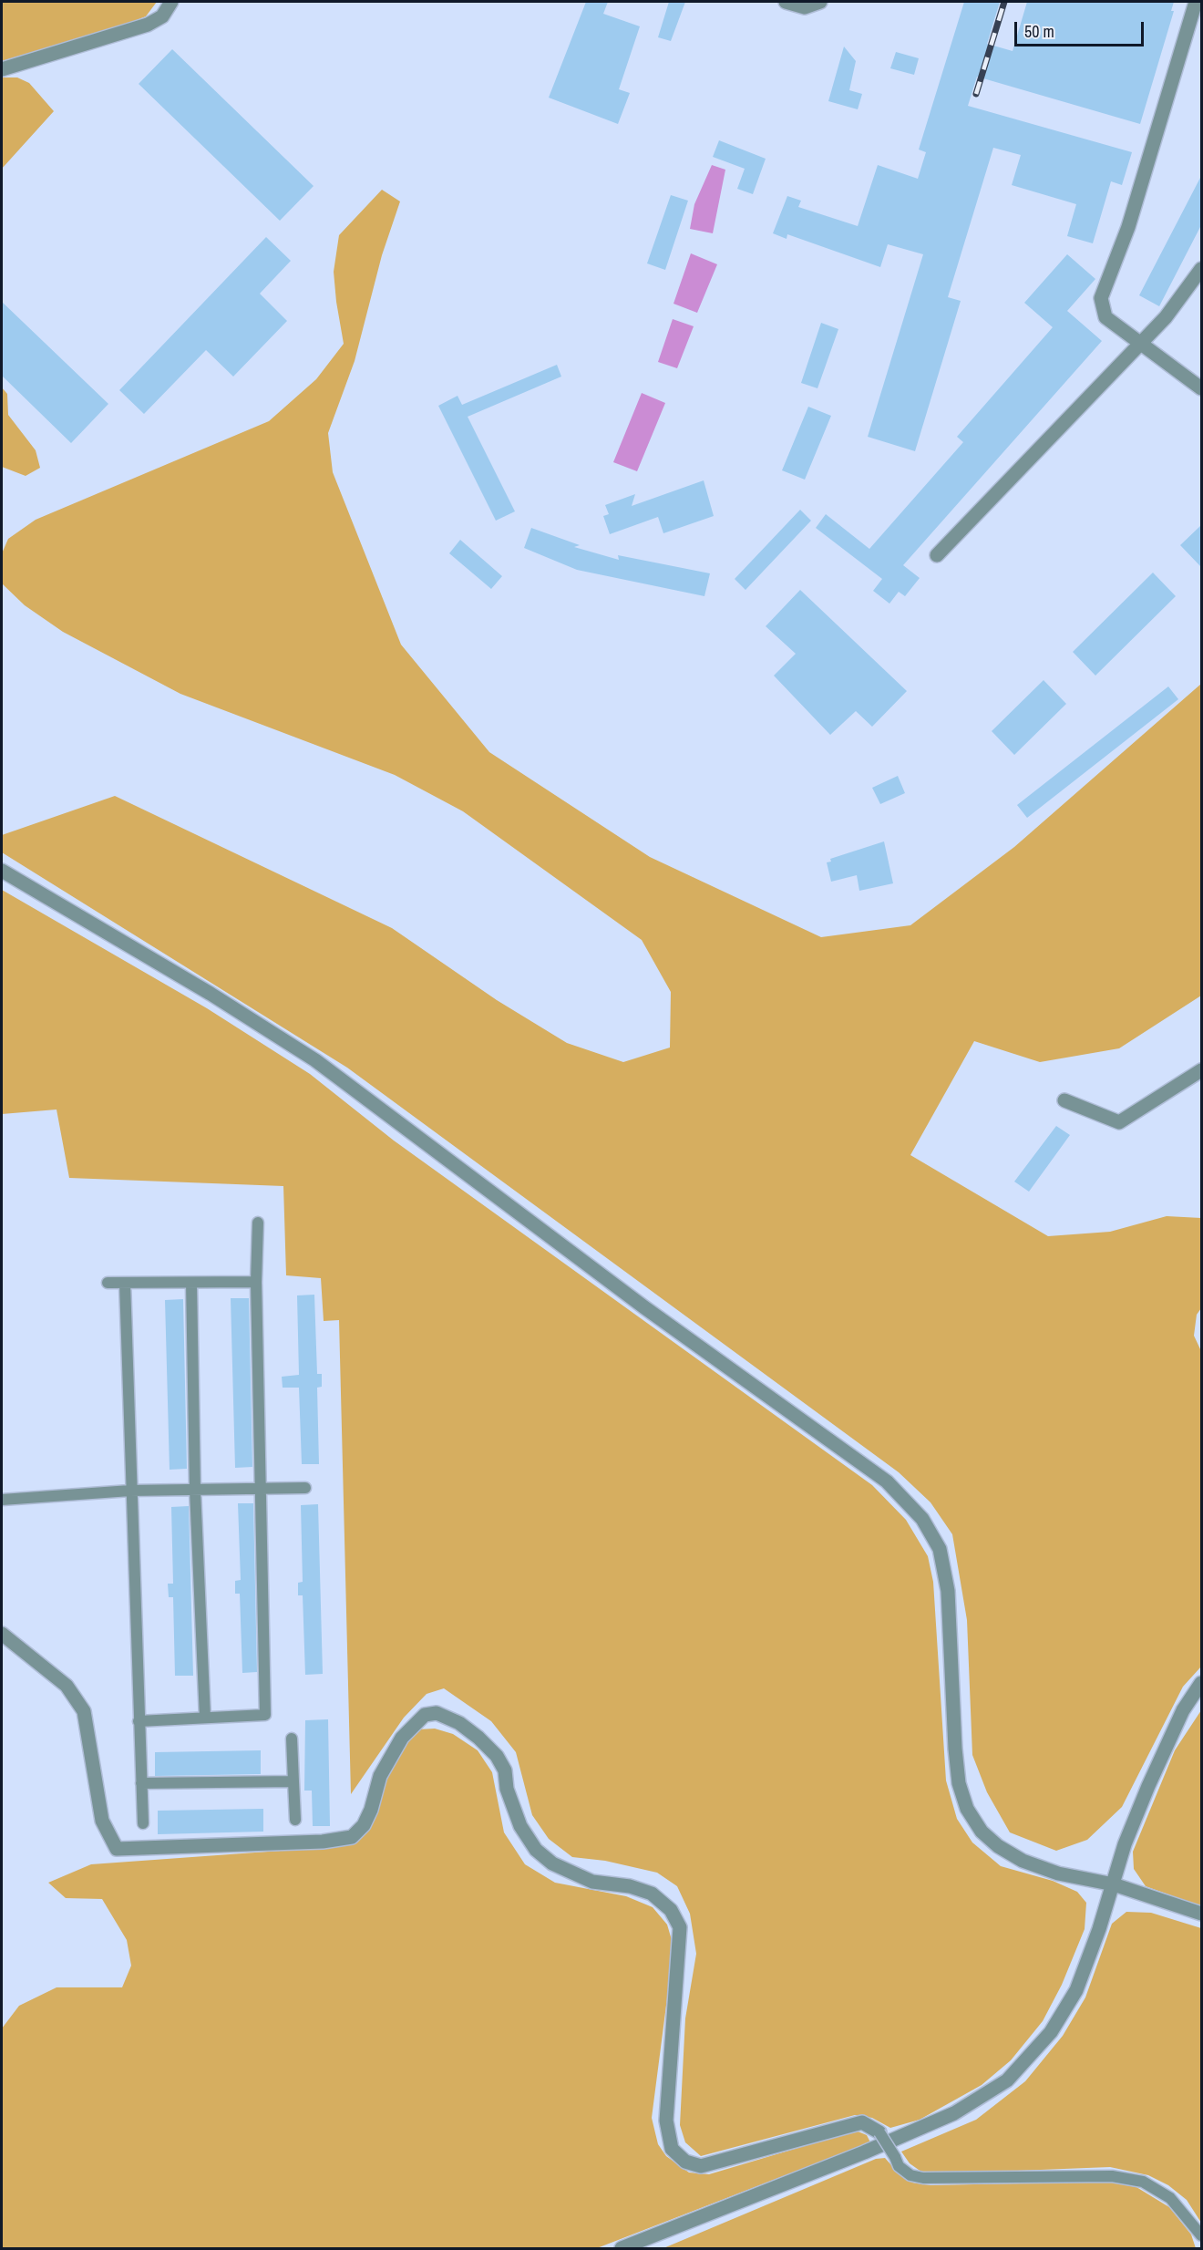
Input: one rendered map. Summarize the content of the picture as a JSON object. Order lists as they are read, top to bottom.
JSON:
{
  "scale_bar": "50 m"
}
